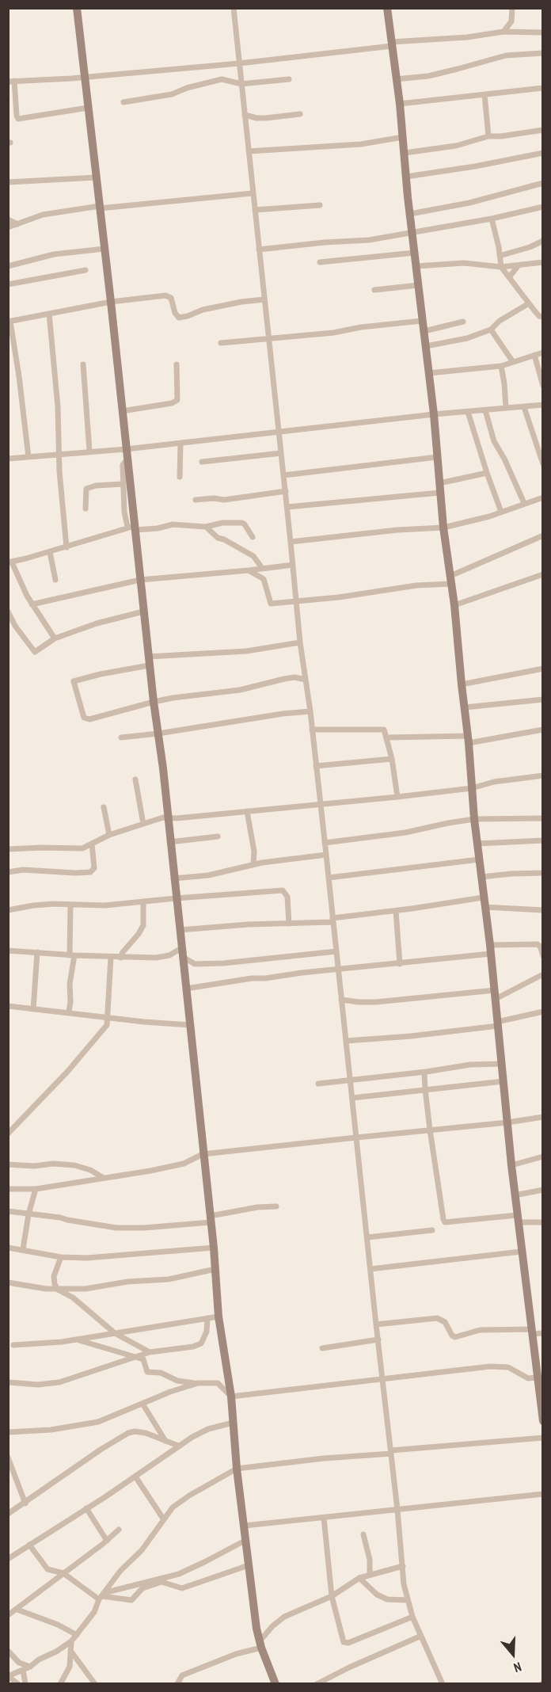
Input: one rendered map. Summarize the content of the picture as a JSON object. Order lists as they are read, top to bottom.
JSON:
{
  "north": "bottom"
}
